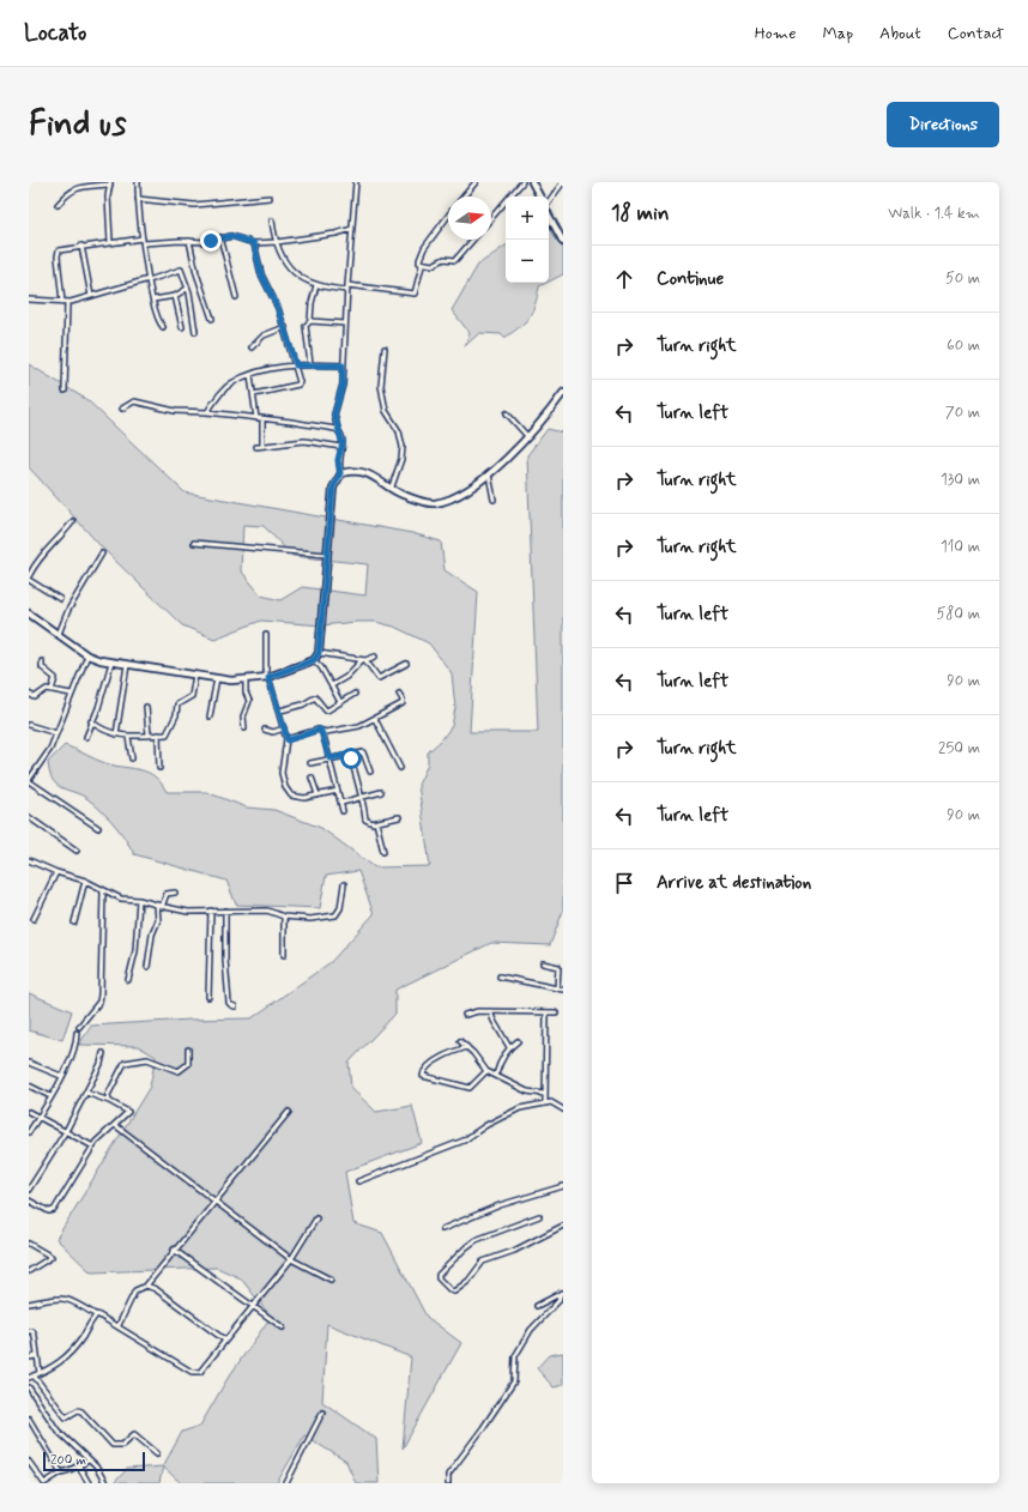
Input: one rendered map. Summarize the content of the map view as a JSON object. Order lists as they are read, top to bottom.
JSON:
{
  "scale_bar": "200 m",
  "north": "right",
  "page": {
    "header": "Locato",
    "nav": [
      "Home",
      "Map",
      "About",
      "Contact"
    ],
    "buttons": "Directions",
    "title": "Find us",
    "heading": ["18 min", "Walk · 1.4 km"],
    "map_buttons": ["+", "−"],
    "list": [
      ["Continue", "50 m"],
      ["Turn right", "60 m"],
      ["Turn left", "70 m"],
      ["Turn right", "130 m"],
      ["Turn right", "110 m"],
      ["Turn left", "580 m"],
      ["Turn left", "90 m"],
      ["Turn right", "250 m"],
      ["Turn left", "90 m"],
      "Arrive at destination"
    ],
    "scale": "200 m"
  }
}
